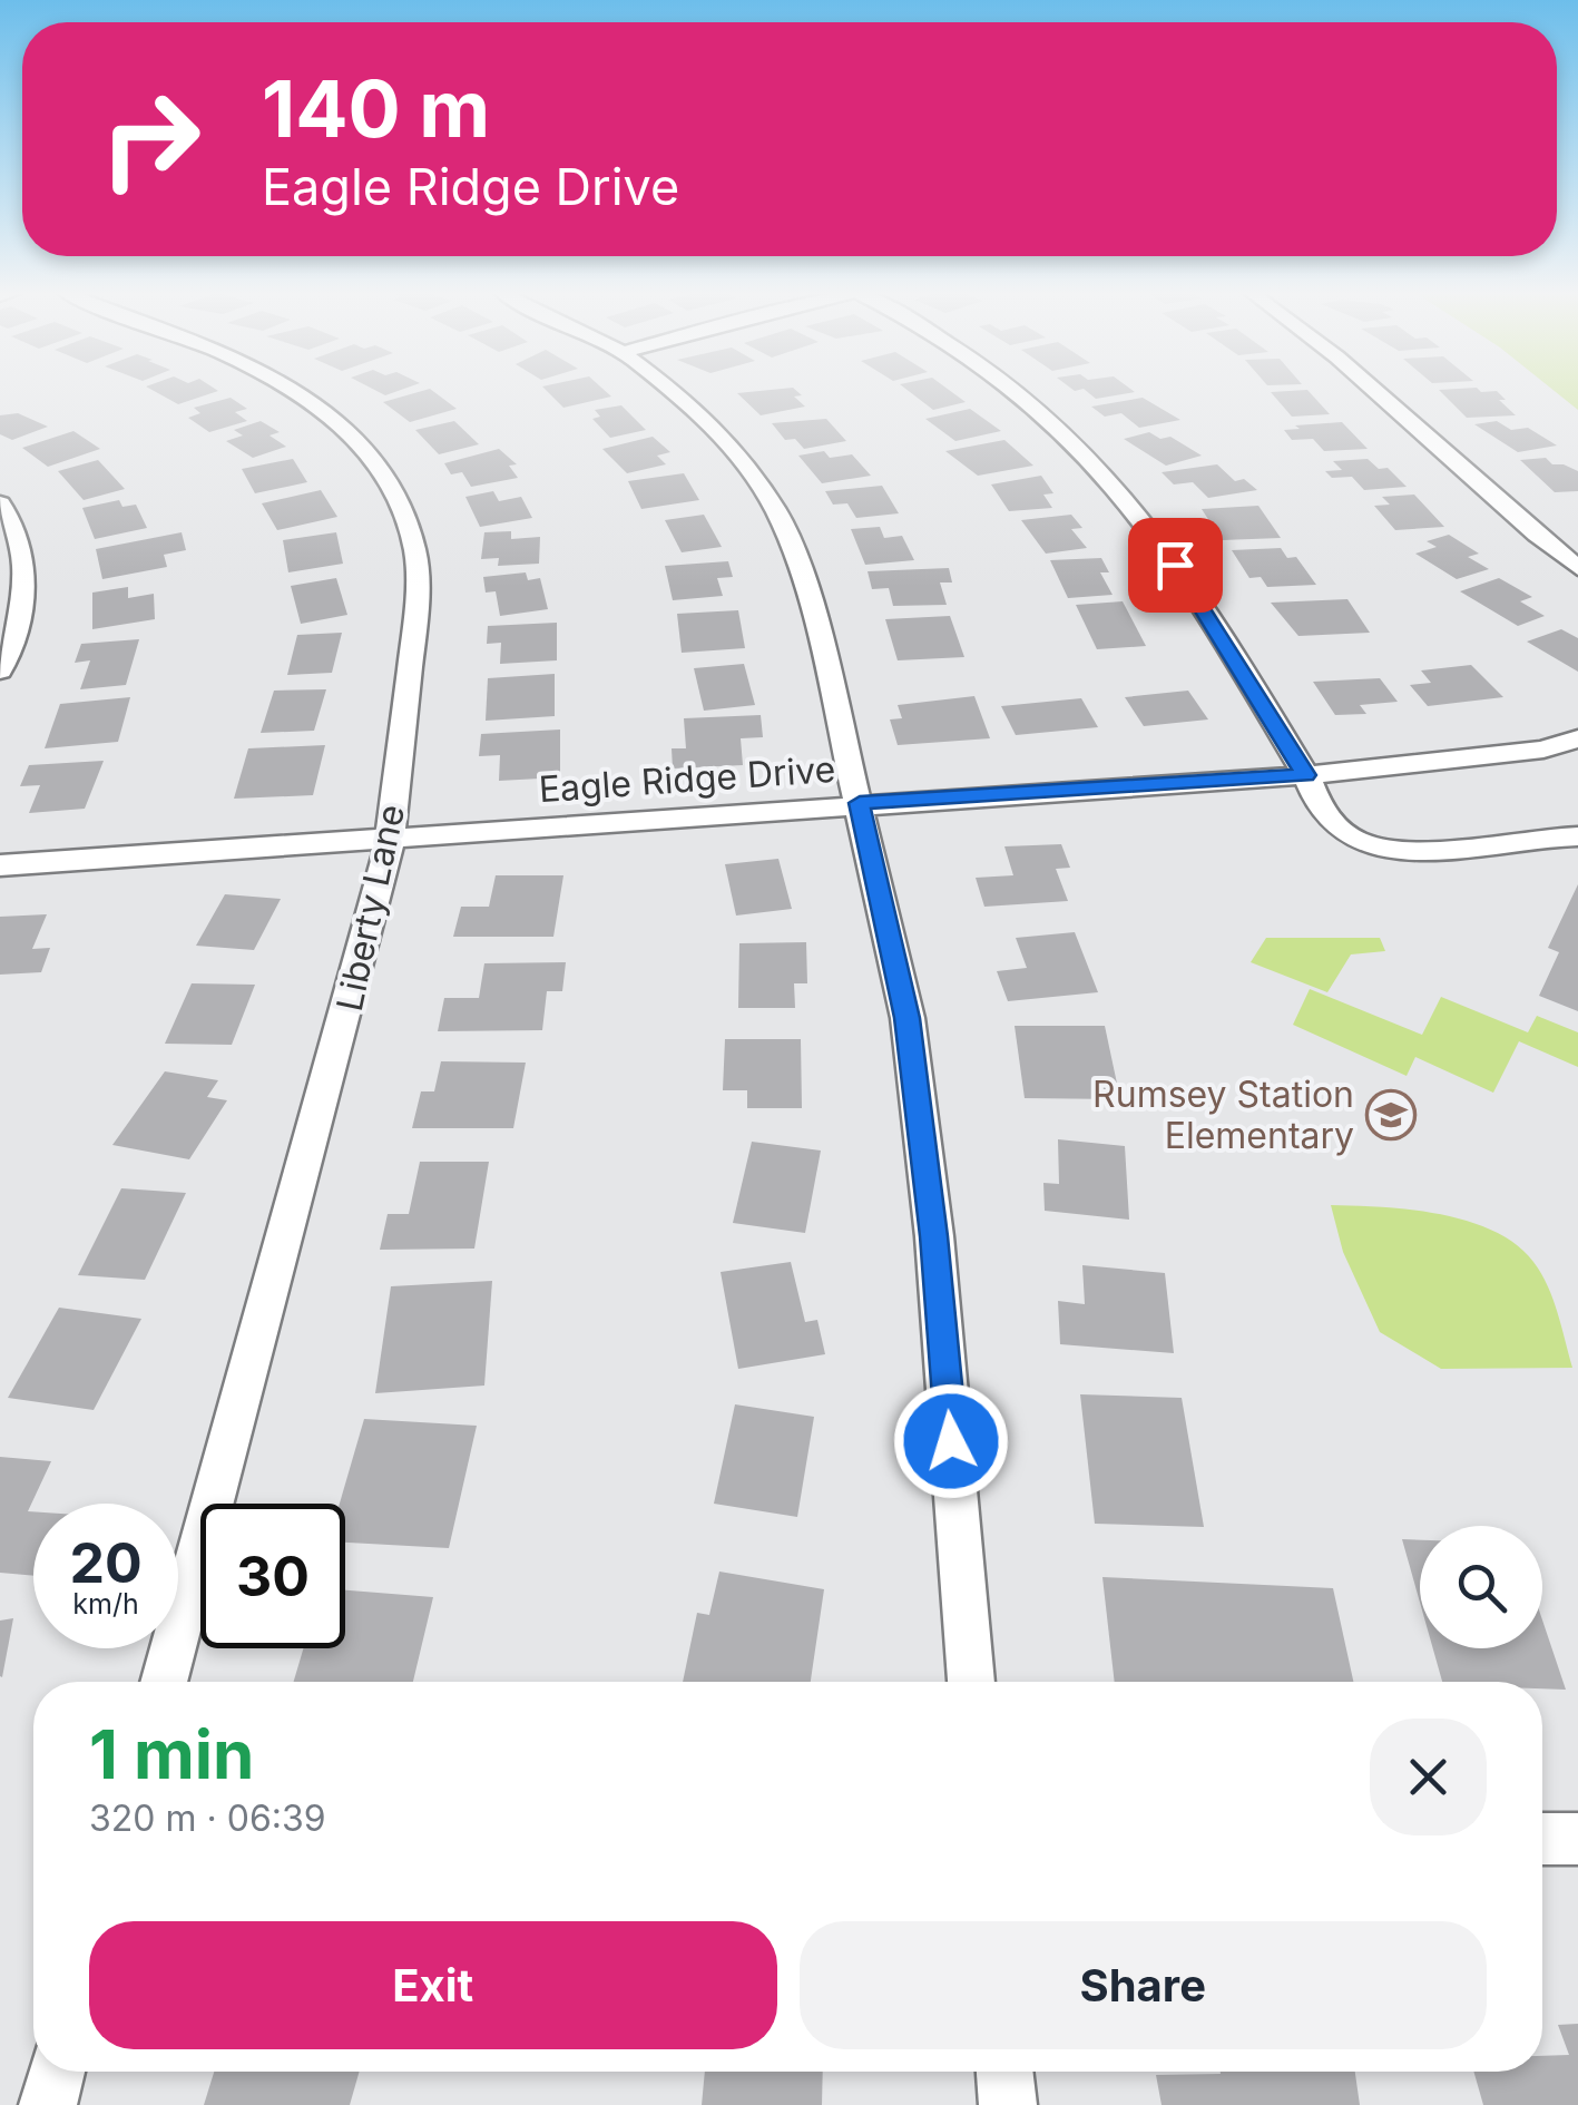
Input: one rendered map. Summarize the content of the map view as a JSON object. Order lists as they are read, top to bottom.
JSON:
{
  "streets": {
    "street": ["Eagle Ridge Drive", "Liberty Lane"]
  },
  "crossings": [
    ["Eagle Ridge Drive", "Liberty Lane"]
  ],
  "places": {
    "school or university": ["Rumsey Station Elementary"]
  },
  "page": {
    "turn": ["140 m", "Eagle Ridge Drive"],
    "speed": "20 km/h",
    "limit": "30",
    "heading": ["1 min", "320 m · 06:39"],
    "buttons": ["Exit", "Share"]
  }
}
